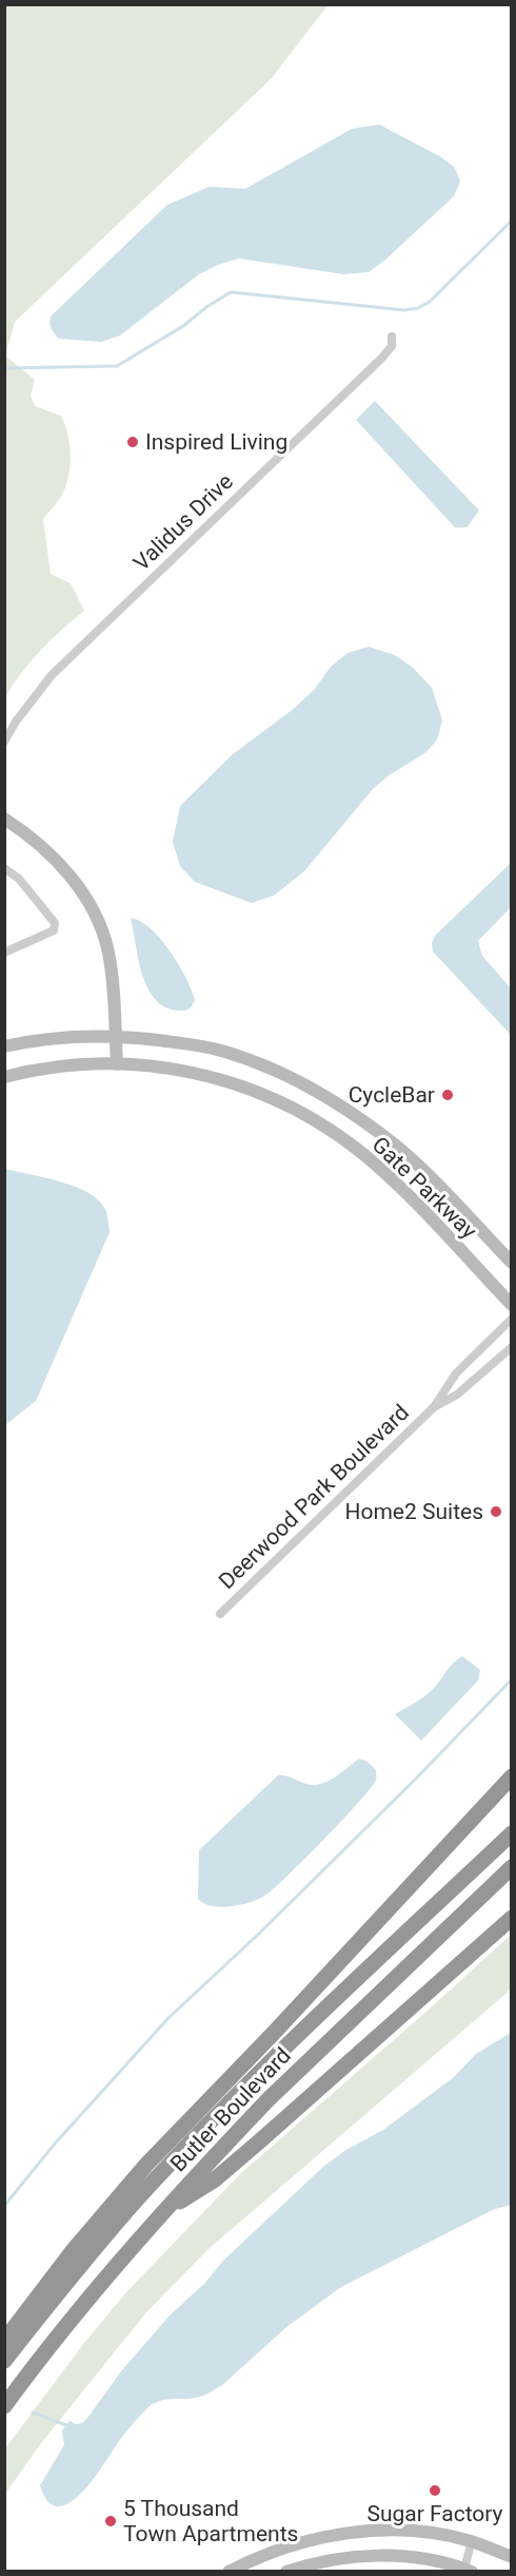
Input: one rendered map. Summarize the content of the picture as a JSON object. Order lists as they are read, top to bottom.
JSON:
{
  "streets": {
    "highway": ["Butler Boulevard"],
    "main road": ["Gate Parkway"],
    "street": ["Validus Drive", "Deerwood Park Boulevard"]
  },
  "places": [
    "Inspired Living",
    "CycleBar",
    "Home2 Suites",
    "Sugar Factory",
    "5 Thousand Town Apartments"
  ]
}
